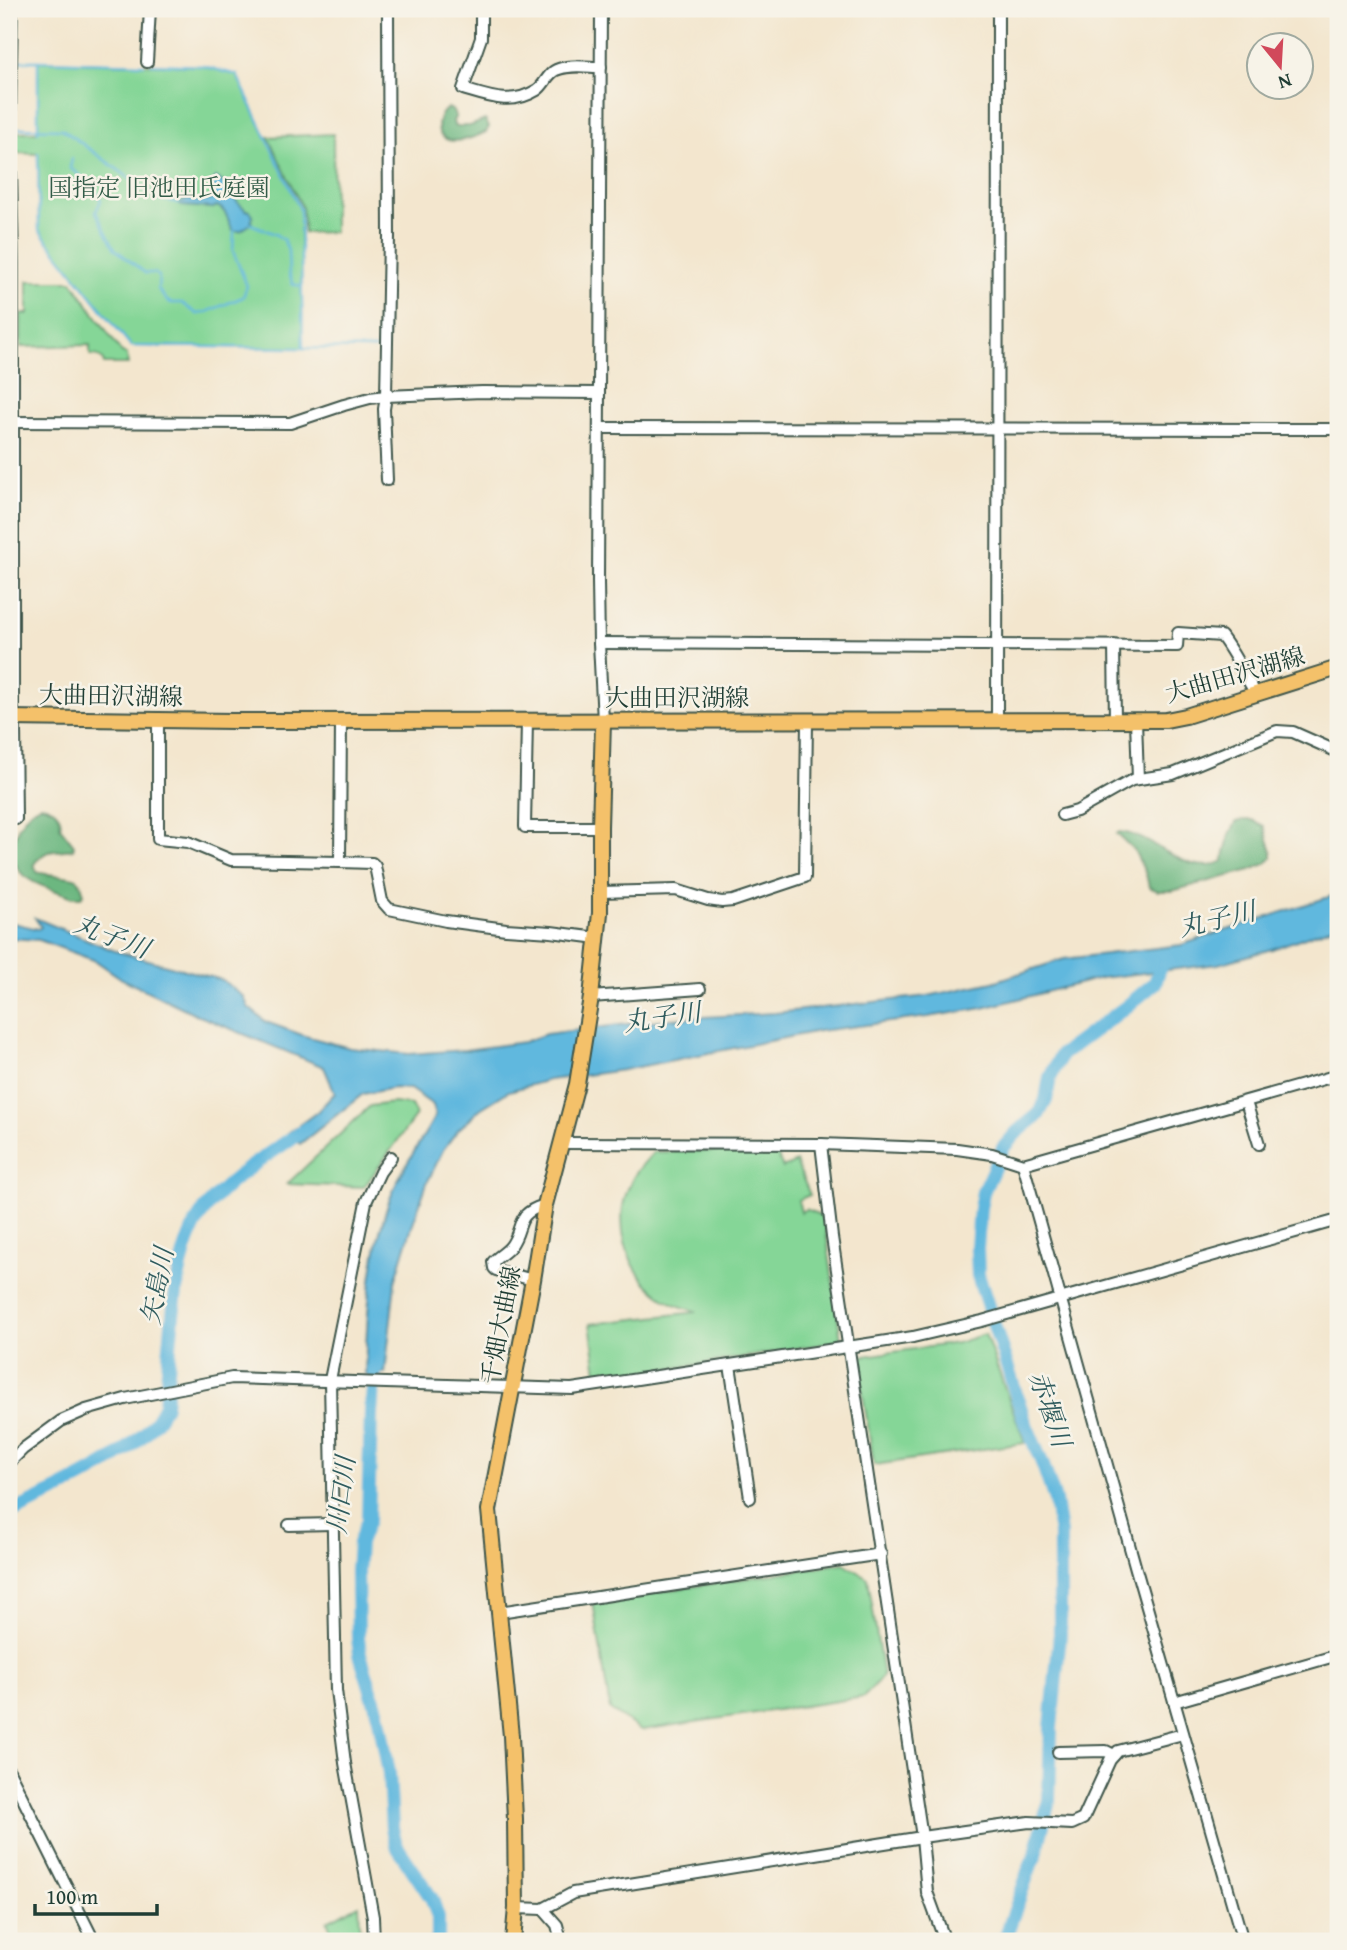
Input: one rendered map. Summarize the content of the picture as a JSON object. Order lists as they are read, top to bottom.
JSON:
{
  "streets": {
    "main road": ["大曲田沢湖線", "千畑大曲線"]
  },
  "crossings": [
    ["大曲田沢湖線", "千畑大曲線"]
  ],
  "water": [
    "丸子川",
    "矢島川",
    "赤堰川",
    "川口川"
  ],
  "parks": ["国指定 旧池田氏庭園"],
  "scale_bar": "100 m",
  "north": "bottom"
}
